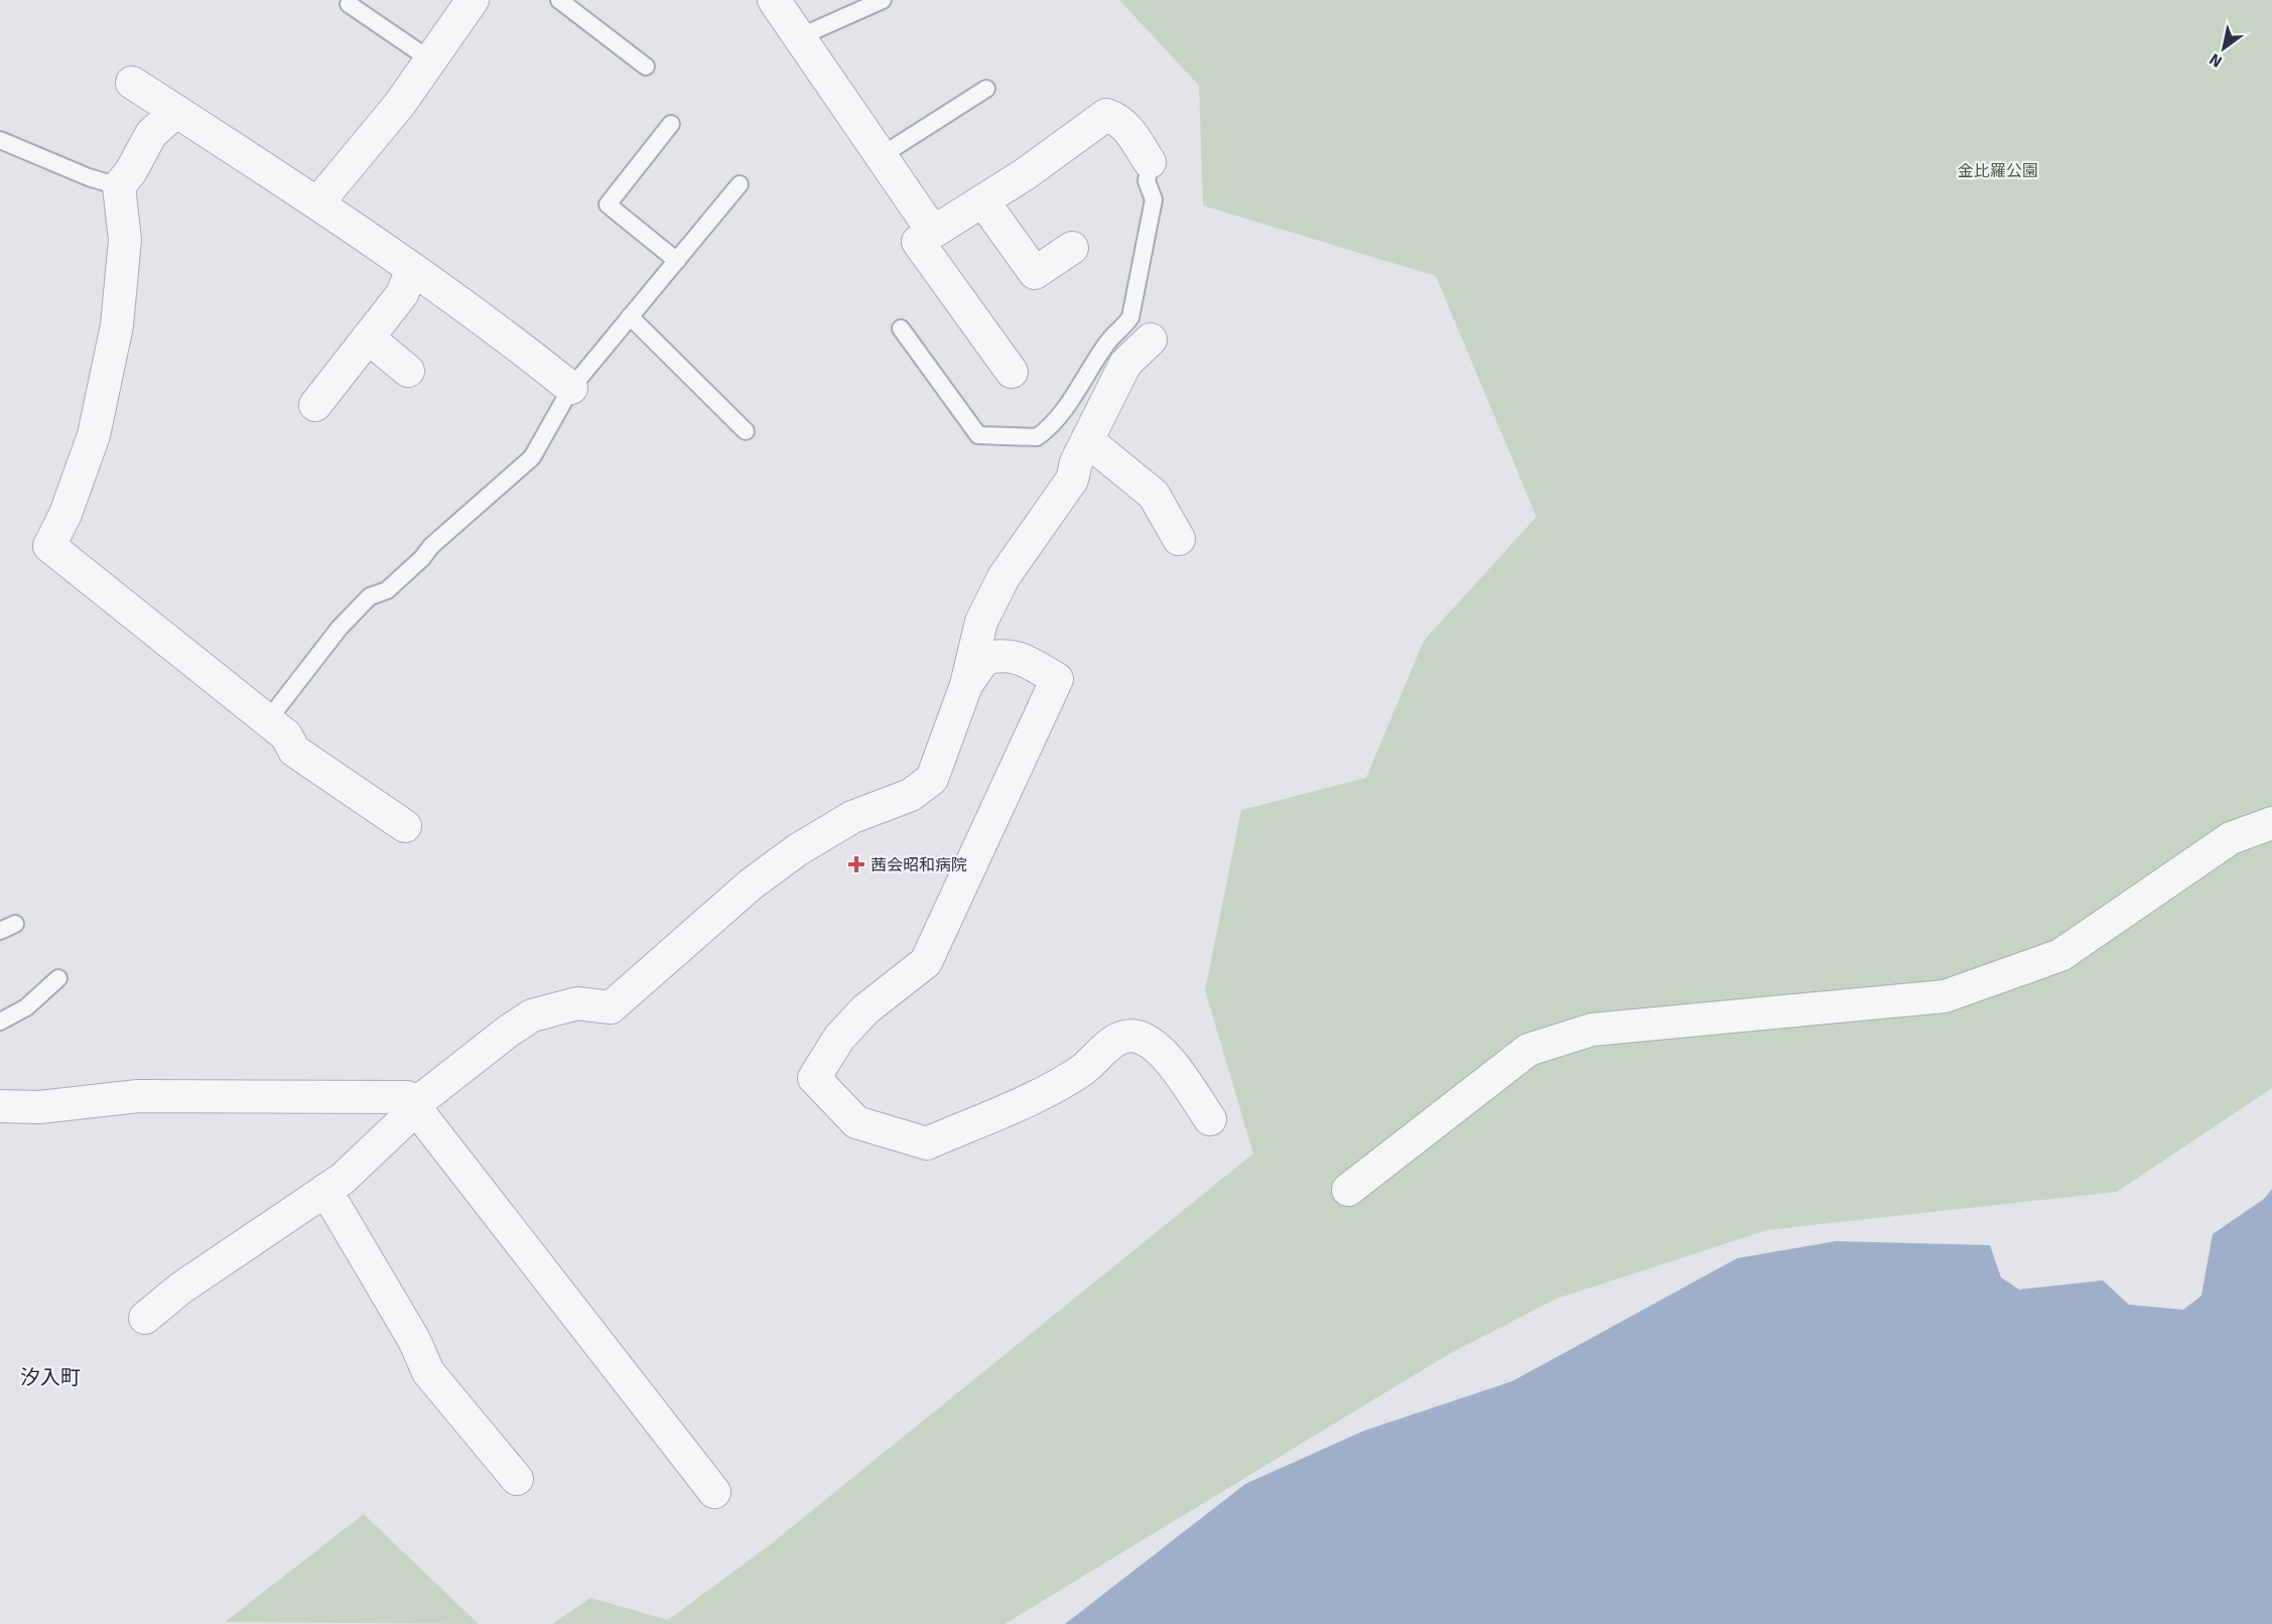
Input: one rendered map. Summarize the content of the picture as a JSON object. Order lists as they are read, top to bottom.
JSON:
{
  "districts": ["汐入町"],
  "parks": ["金比羅公園"],
  "places": {
    "health": ["茜会昭和病院"]
  },
  "north": "bottom left"
}
